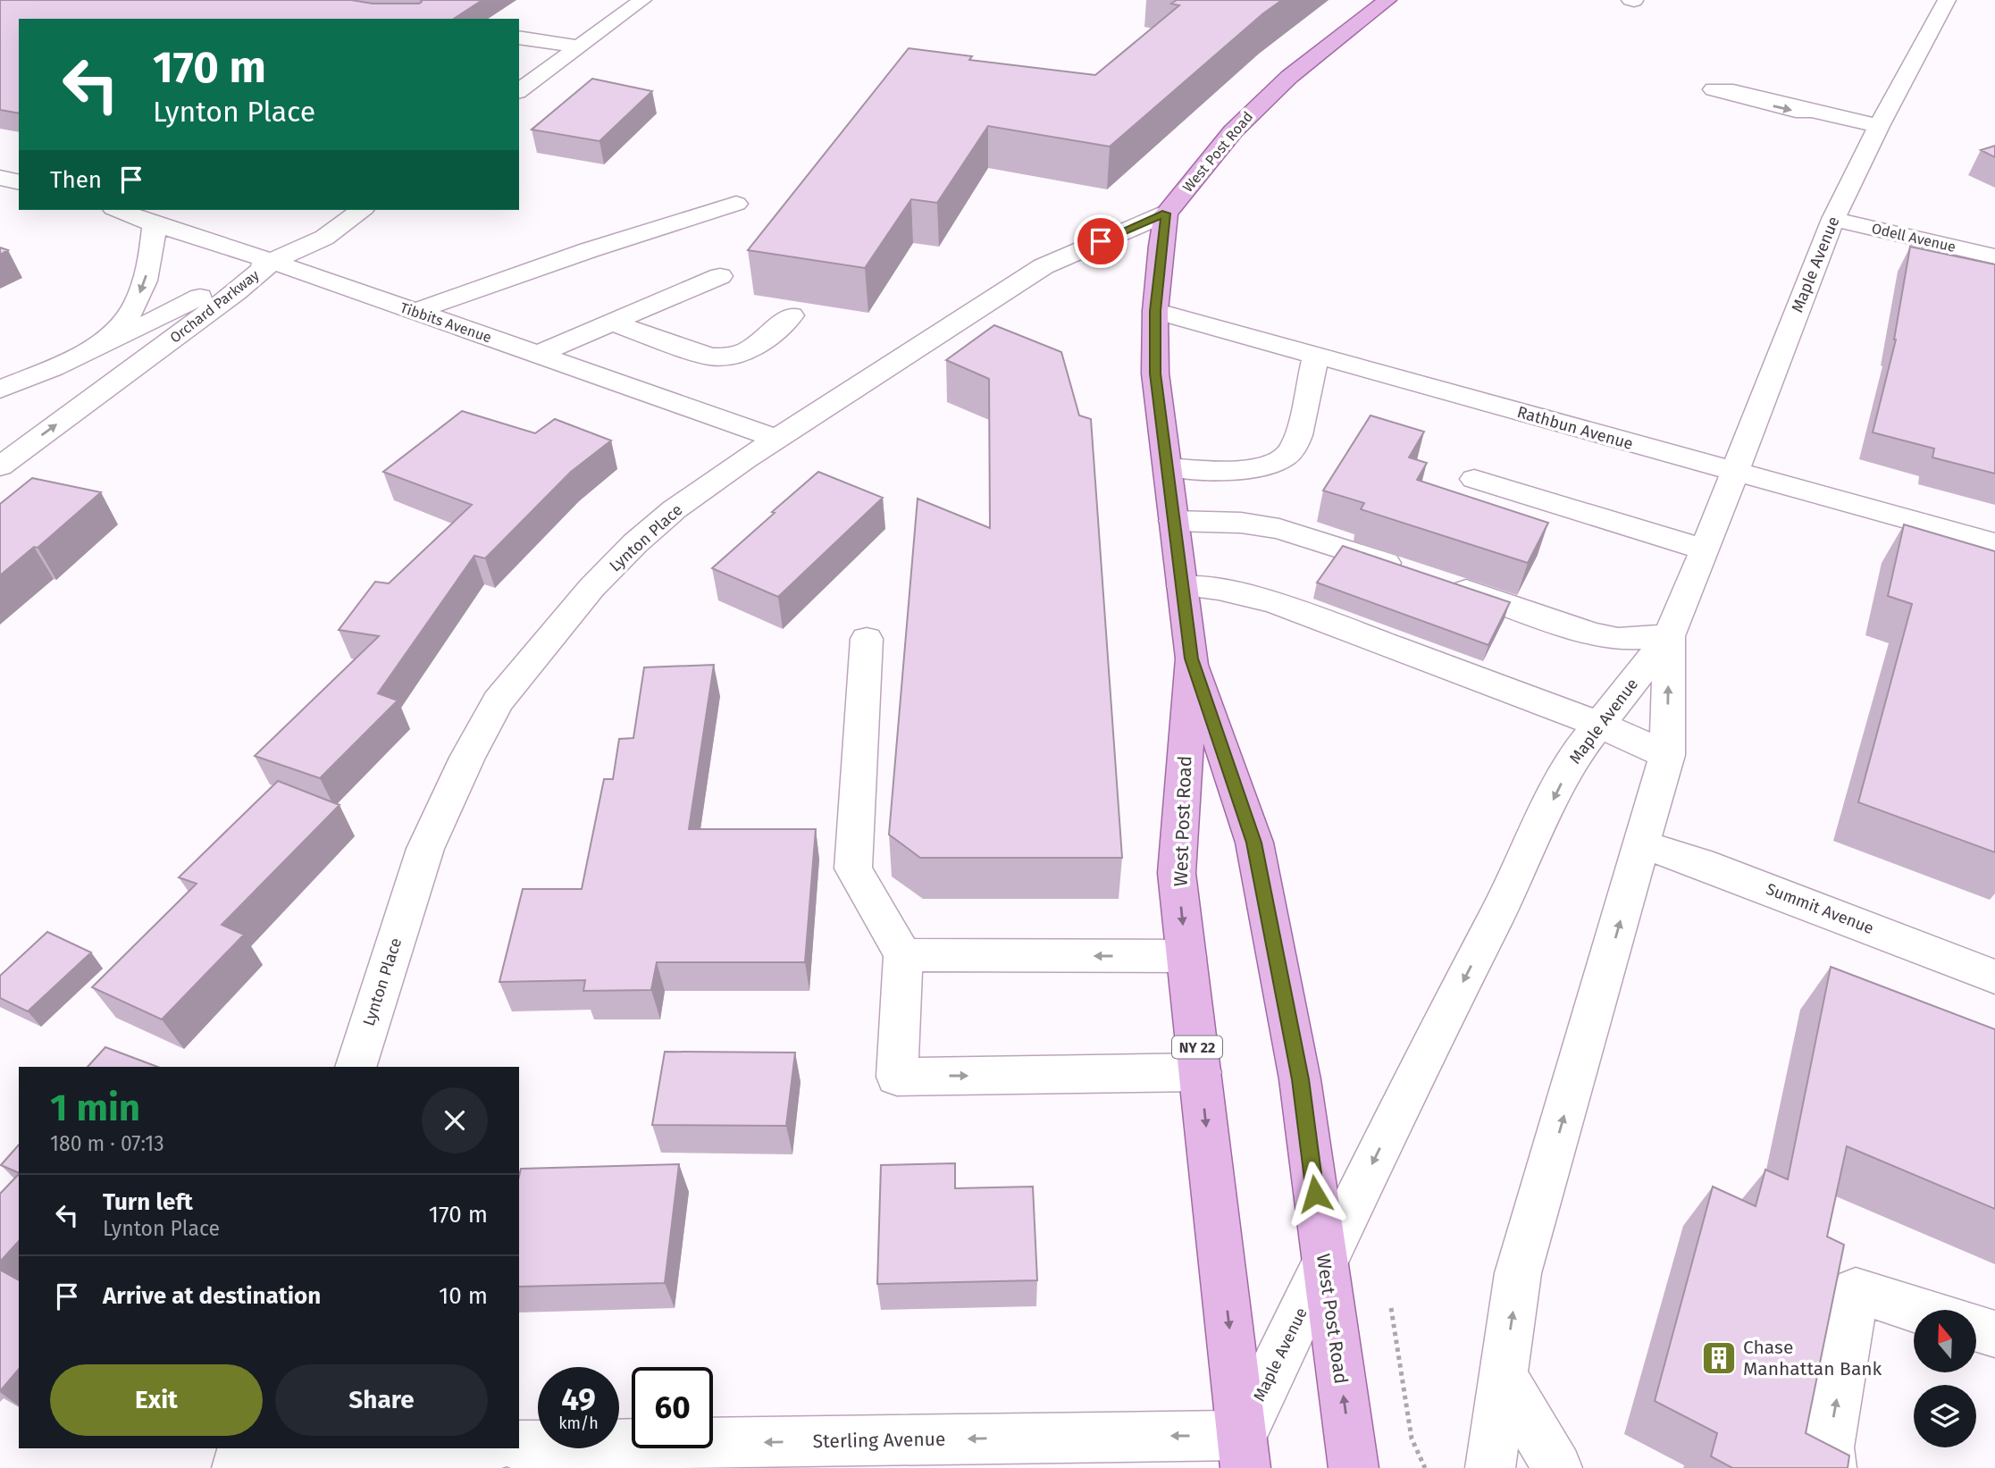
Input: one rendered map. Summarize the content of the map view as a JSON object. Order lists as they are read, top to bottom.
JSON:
{
  "streets": {
    "main road": ["West Post Road", "NY 22"],
    "street": [
      "Odell Avenue",
      "Maple Avenue",
      "Orchard Parkway",
      "Tibbits Avenue",
      "Rathbun Avenue",
      "Lynton Place",
      "Summit Avenue",
      "Sterling Avenue"
    ]
  },
  "crossings": [
    ["West Post Road", "Maple Avenue"],
    ["West Post Road", "Rathbun Avenue"],
    ["West Post Road", "Lynton Place"],
    ["West Post Road", "Sterling Avenue"],
    ["Odell Avenue", "Maple Avenue"],
    ["Maple Avenue", "Rathbun Avenue"],
    ["Maple Avenue", "Sterling Avenue"],
    ["Orchard Parkway", "Tibbits Avenue"],
    ["Tibbits Avenue", "Lynton Place"]
  ],
  "one_way": ["Sterling Avenue"],
  "places": {
    "building": ["Chase Manhattan Bank"]
  },
  "north": "top",
  "page": {
    "turn": ["170 m", "Lynton Place"],
    "then": "Then",
    "heading": ["1 min", "180 m · 07:13"],
    "list": [
      {
        "name": "Turn left",
        "note": "Lynton Place",
        "value": "170 m"
      },
      {
        "name": "Arrive at destination",
        "value": "10 m"
      }
    ],
    "buttons": ["Exit", "Share"],
    "speed": "49 km/h",
    "limit": "60"
  }
}
